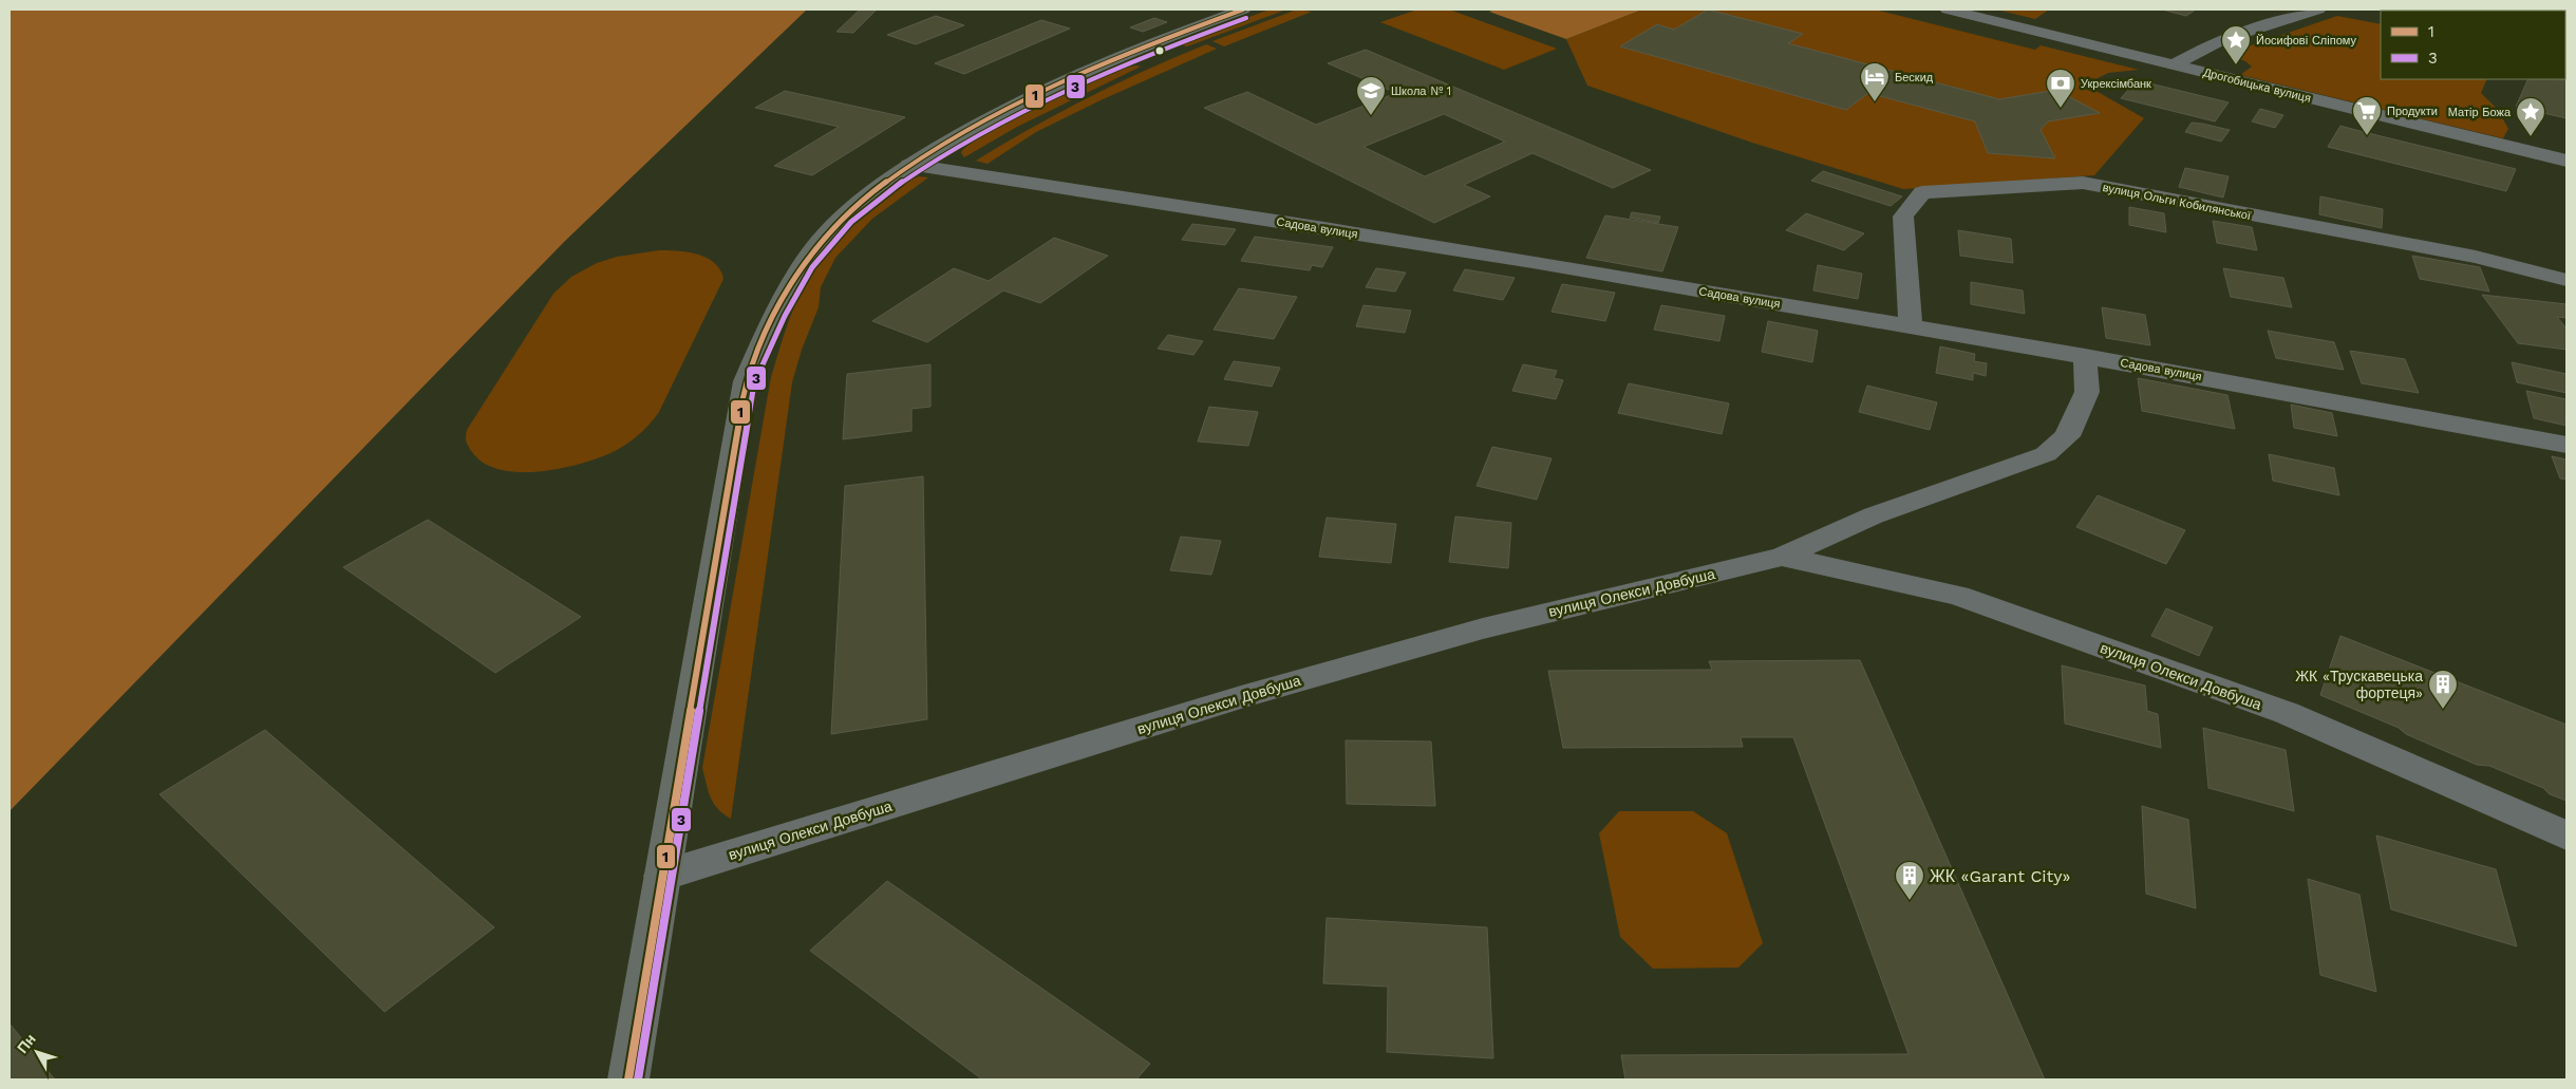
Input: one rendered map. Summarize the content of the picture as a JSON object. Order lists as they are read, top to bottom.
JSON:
{
  "streets": {
    "street": [
      "Дрогобицька вулиця",
      "вулиця Ольги Кобилянської",
      "Садова вулиця",
      "вулиця Олекси Довбуша"
    ]
  },
  "crossings": [
    ["вулиця Ольги Кобилянської", "Садова вулиця"],
    ["Садова вулиця", "вулиця Олекси Довбуша"]
  ],
  "places": {
    "place": ["Йосифові Сліпому", "Матір Божа"],
    "hotel": ["Бескид"],
    "bank": ["Укрексімбанк"],
    "school or university": ["Школа № 1"],
    "supermarket": ["Продукти"],
    "building": ["ЖК «Трускавецька фортеця»", "ЖК «Garant City»"]
  },
  "lines": ["transit line 1", "transit line 3"],
  "legend": ["1", "3"],
  "north": "top left"
}
